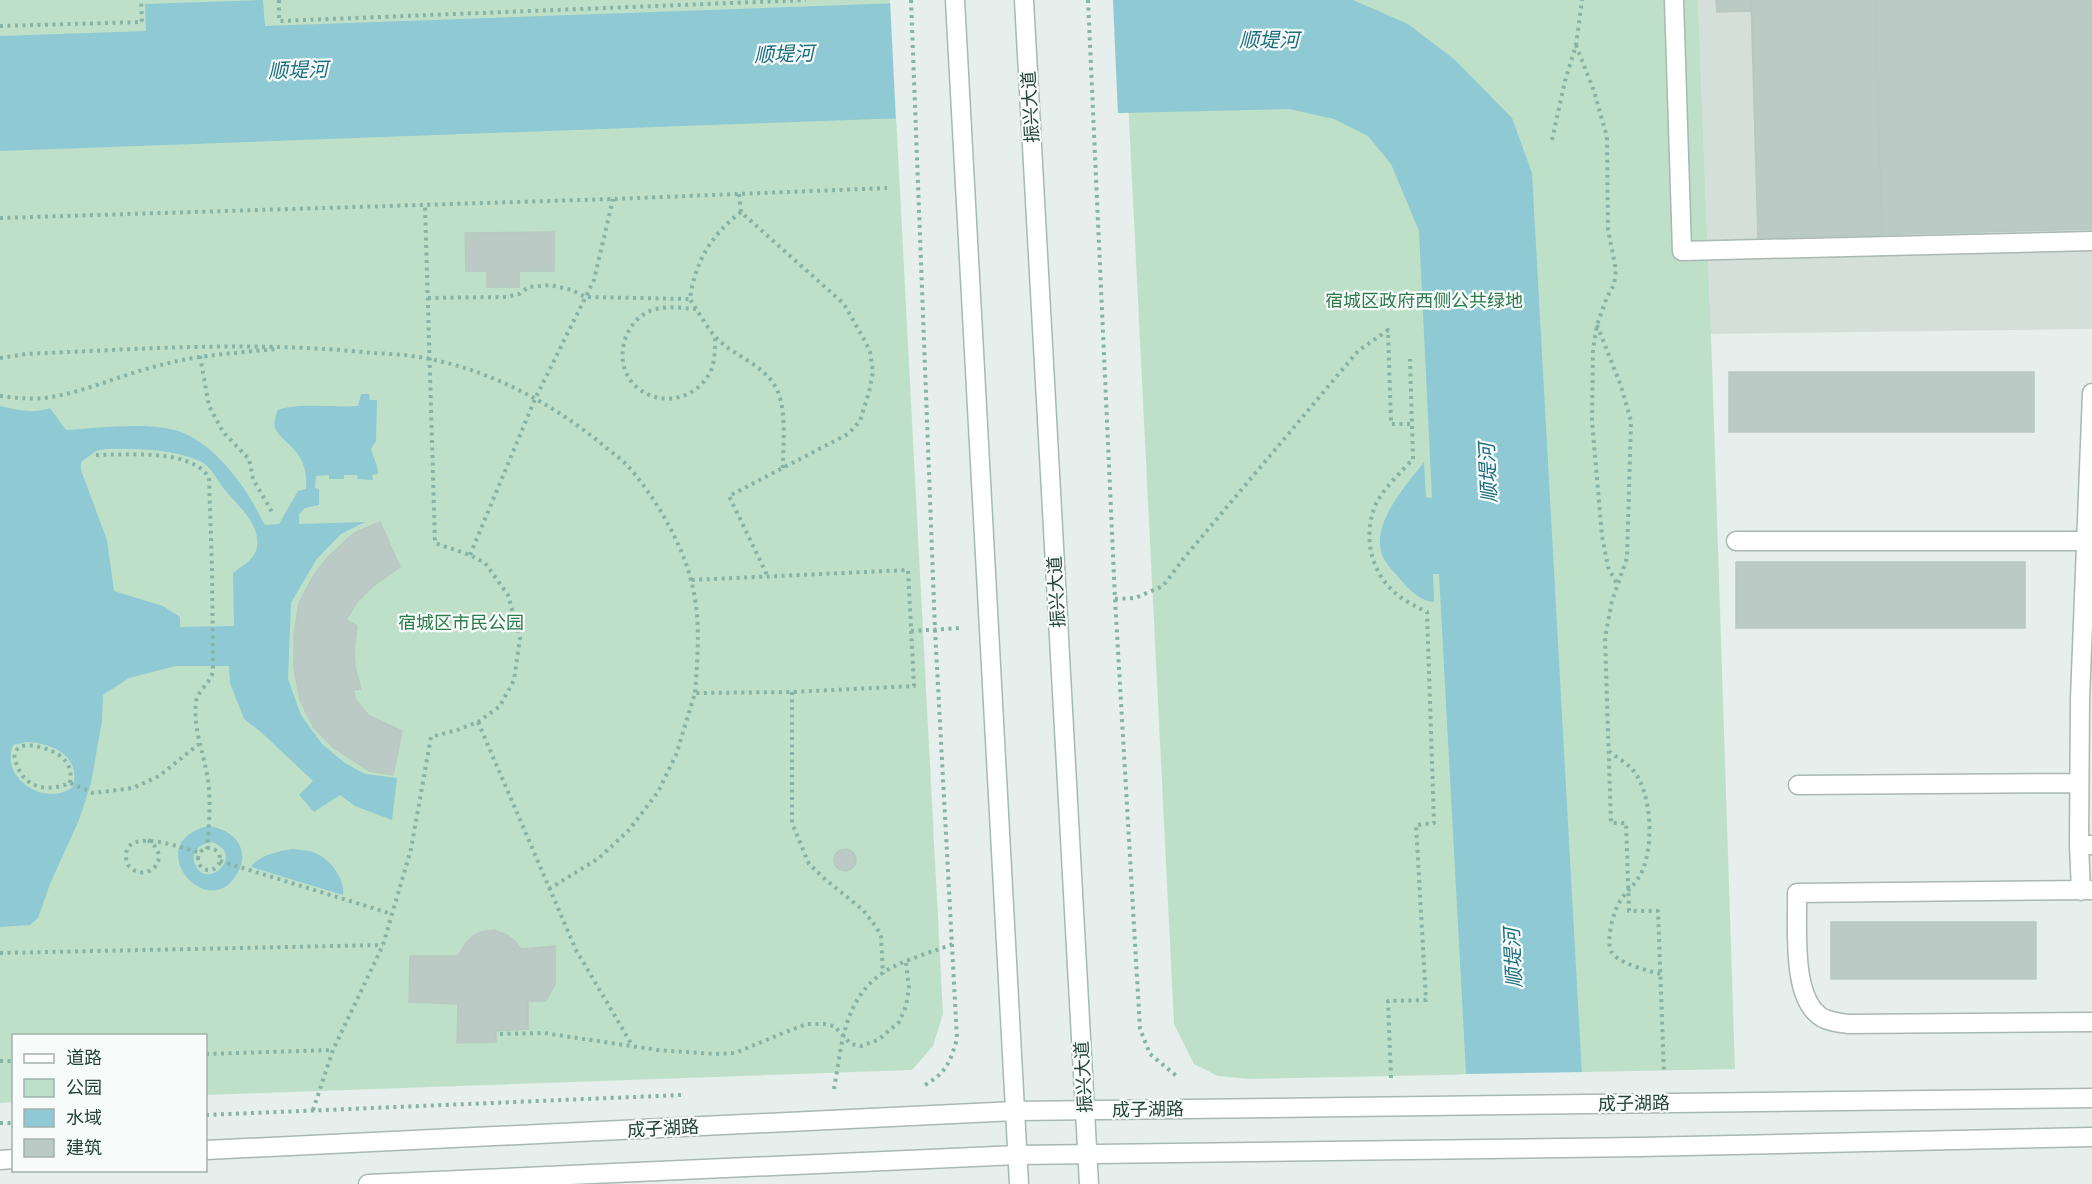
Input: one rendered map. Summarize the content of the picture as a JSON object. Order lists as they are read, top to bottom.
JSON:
{
  "streets": {
    "street": ["振兴大道", "成子湖路"]
  },
  "crossings": [
    ["振兴大道", "成子湖路"]
  ],
  "water": ["顺堤河"],
  "parks": ["宿城区政府西侧公共绿地", "宿城区市民公园"],
  "legend": [
    "道路",
    "公园",
    "水域",
    "建筑"
  ]
}
